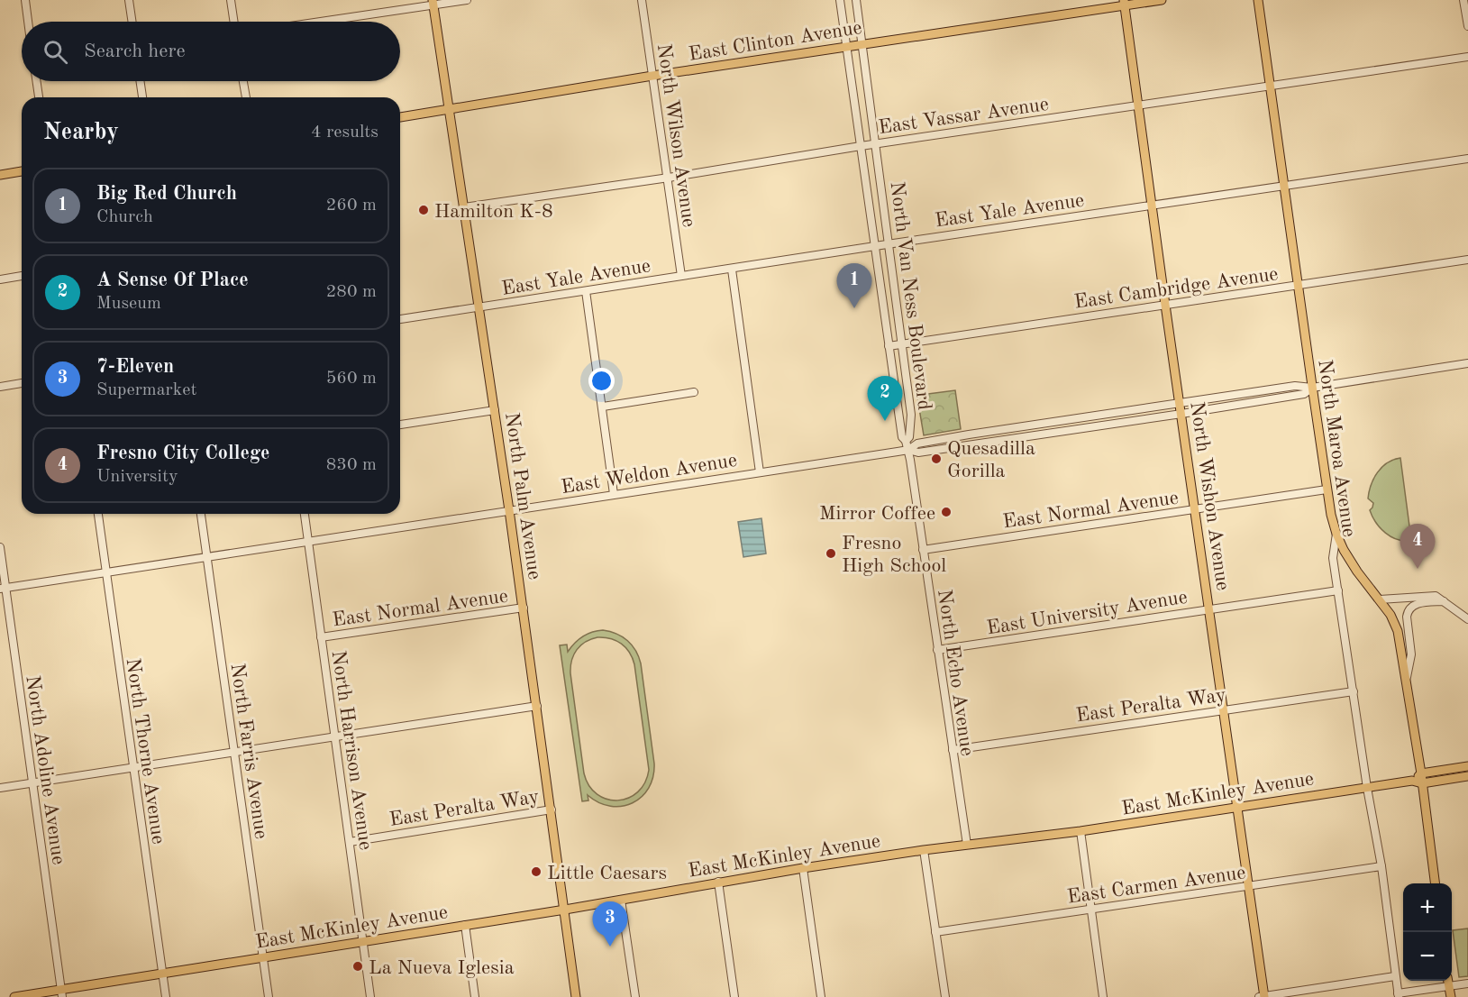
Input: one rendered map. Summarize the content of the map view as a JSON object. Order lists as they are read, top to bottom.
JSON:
{
  "streets": {
    "main road": [
      "East Clinton Avenue",
      "North Maroa Avenue",
      "North Palm Avenue",
      "North Wishon Avenue",
      "East McKinley Avenue"
    ],
    "street": [
      "East Vassar Avenue",
      "North Wilson Avenue",
      "East Yale Avenue",
      "East Cambridge Avenue",
      "North Van Ness Boulevard",
      "East Weldon Avenue",
      "East Normal Avenue",
      "East University Avenue",
      "North Echo Avenue",
      "East Peralta Way",
      "North Harrison Avenue",
      "North Thorne Avenue",
      "North Farris Avenue",
      "North Adoline Avenue",
      "East Carmen Avenue"
    ]
  },
  "crossings": [
    ["East Clinton Avenue", "North Wilson Avenue"],
    ["East Clinton Avenue", "North Van Ness Boulevard"],
    ["East Clinton Avenue", "North Palm Avenue"],
    ["East Clinton Avenue", "North Wishon Avenue"],
    ["East Vassar Avenue", "North Wilson Avenue"],
    ["East Vassar Avenue", "North Van Ness Boulevard"],
    ["East Vassar Avenue", "North Maroa Avenue"],
    ["East Vassar Avenue", "North Palm Avenue"],
    ["East Vassar Avenue", "North Wishon Avenue"],
    ["North Wilson Avenue", "East Yale Avenue"],
    ["East Yale Avenue", "North Van Ness Boulevard"],
    ["East Yale Avenue", "North Maroa Avenue"],
    ["East Yale Avenue", "North Palm Avenue"],
    ["East Yale Avenue", "North Wishon Avenue"],
    ["East Cambridge Avenue", "North Van Ness Boulevard"],
    ["East Cambridge Avenue", "North Maroa Avenue"],
    ["East Cambridge Avenue", "North Wishon Avenue"],
    ["North Van Ness Boulevard", "North Echo Avenue"],
    ["North Maroa Avenue", "East Weldon Avenue"],
    ["North Maroa Avenue", "East Normal Avenue"],
    ["North Maroa Avenue", "East University Avenue"],
    ["North Maroa Avenue", "East Peralta Way"],
    ["North Maroa Avenue", "East McKinley Avenue"],
    ["North Maroa Avenue", "East Carmen Avenue"],
    ["East Weldon Avenue", "North Palm Avenue"],
    ["East Weldon Avenue", "North Wishon Avenue"],
    ["East Weldon Avenue", "North Echo Avenue"],
    ["East Weldon Avenue", "North Harrison Avenue"],
    ["East Weldon Avenue", "North Thorne Avenue"],
    ["East Weldon Avenue", "North Farris Avenue"],
    ["East Weldon Avenue", "North Adoline Avenue"],
    ["North Palm Avenue", "East Normal Avenue"],
    ["North Palm Avenue", "East Peralta Way"],
    ["North Palm Avenue", "East McKinley Avenue"],
    ["North Wishon Avenue", "East Normal Avenue"],
    ["North Wishon Avenue", "East University Avenue"],
    ["North Wishon Avenue", "East Peralta Way"],
    ["North Wishon Avenue", "East McKinley Avenue"],
    ["North Wishon Avenue", "East Carmen Avenue"],
    ["East Normal Avenue", "North Echo Avenue"],
    ["East Normal Avenue", "North Harrison Avenue"],
    ["East University Avenue", "North Echo Avenue"],
    ["North Echo Avenue", "East Peralta Way"],
    ["North Echo Avenue", "East McKinley Avenue"],
    ["East Peralta Way", "North Harrison Avenue"],
    ["North Harrison Avenue", "East McKinley Avenue"],
    ["North Thorne Avenue", "East McKinley Avenue"],
    ["North Farris Avenue", "East McKinley Avenue"],
    ["North Adoline Avenue", "East McKinley Avenue"]
  ],
  "places": [
    "Hamilton K-8",
    "Quesadilla Gorilla",
    "Mirror Coffee",
    "Fresno High School",
    "Little Caesars",
    "La Nueva Iglesia"
  ],
  "page": {
    "search": "Search here",
    "heading": ["Nearby", "4 results"],
    "list": [
      {
        "mark": "1",
        "name": "Big Red Church",
        "note": "Church",
        "value": "260 m"
      },
      {
        "mark": "2",
        "name": "A Sense Of Place",
        "note": "Museum",
        "value": "280 m"
      },
      {
        "mark": "3",
        "name": "7-Eleven",
        "note": "Supermarket",
        "value": "560 m"
      },
      {
        "mark": "4",
        "name": "Fresno City College",
        "note": "University",
        "value": "830 m"
      }
    ],
    "pins": [
      "1",
      "2",
      "4",
      "3"
    ],
    "map_buttons": ["+", "−"]
  }
}
